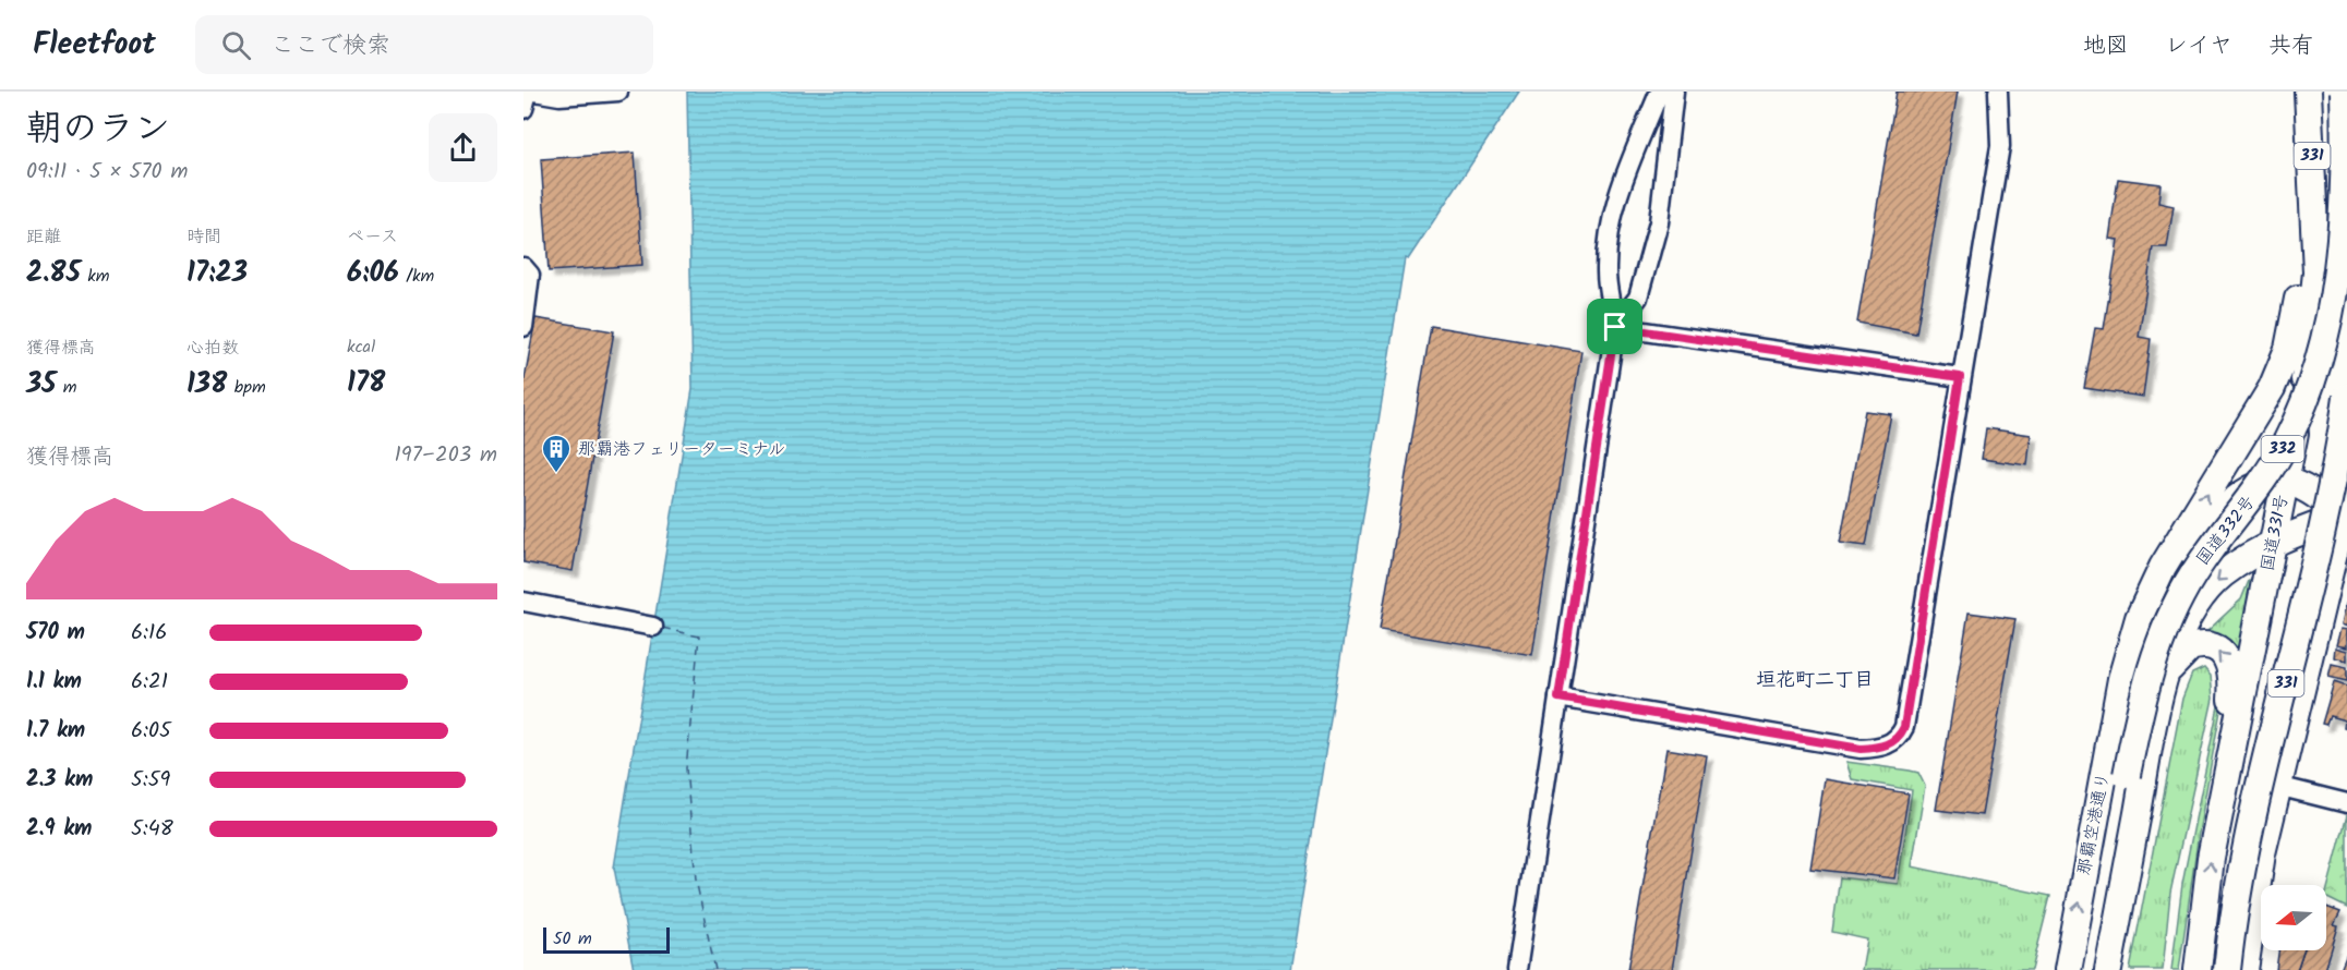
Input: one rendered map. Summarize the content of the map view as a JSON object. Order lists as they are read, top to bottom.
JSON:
{
  "streets": {
    "highway": [
      "331",
      "332",
      "国道332号",
      "国道331号",
      "那覇空港通り"
    ]
  },
  "crossings": [
    ["331", "国道332号"],
    ["国道332号", "国道331号"],
    ["国道332号", "那覇空港通り"]
  ],
  "districts": ["垣花町二丁目"],
  "places": {
    "building": ["那覇港フェリーターミナル"]
  },
  "scale_bar": "50 m",
  "north": "left",
  "page": {
    "header": "Fleetfoot",
    "search": "ここで検索",
    "nav": ["地図", "レイヤ", "共有"],
    "heading": ["朝のラン", "09:11 · 5 × 570 m"],
    "stats": [
      ["距離", "2.85 km"],
      ["時間", "17:23"],
      ["ペース", "6:06 /km"],
      ["獲得標高", "35 m"],
      ["心拍数", "138 bpm"],
      ["kcal", "178"]
    ],
    "chart": ["獲得標高", "197–203 m"],
    "list": [
      {
        "name": "570 m",
        "note": "6:16"
      },
      {
        "name": "1.1 km",
        "note": "6:21"
      },
      {
        "name": "1.7 km",
        "note": "6:05"
      },
      {
        "name": "2.3 km",
        "note": "5:59"
      },
      {
        "name": "2.9 km",
        "note": "5:48"
      }
    ],
    "scale": "50 m"
  }
}
